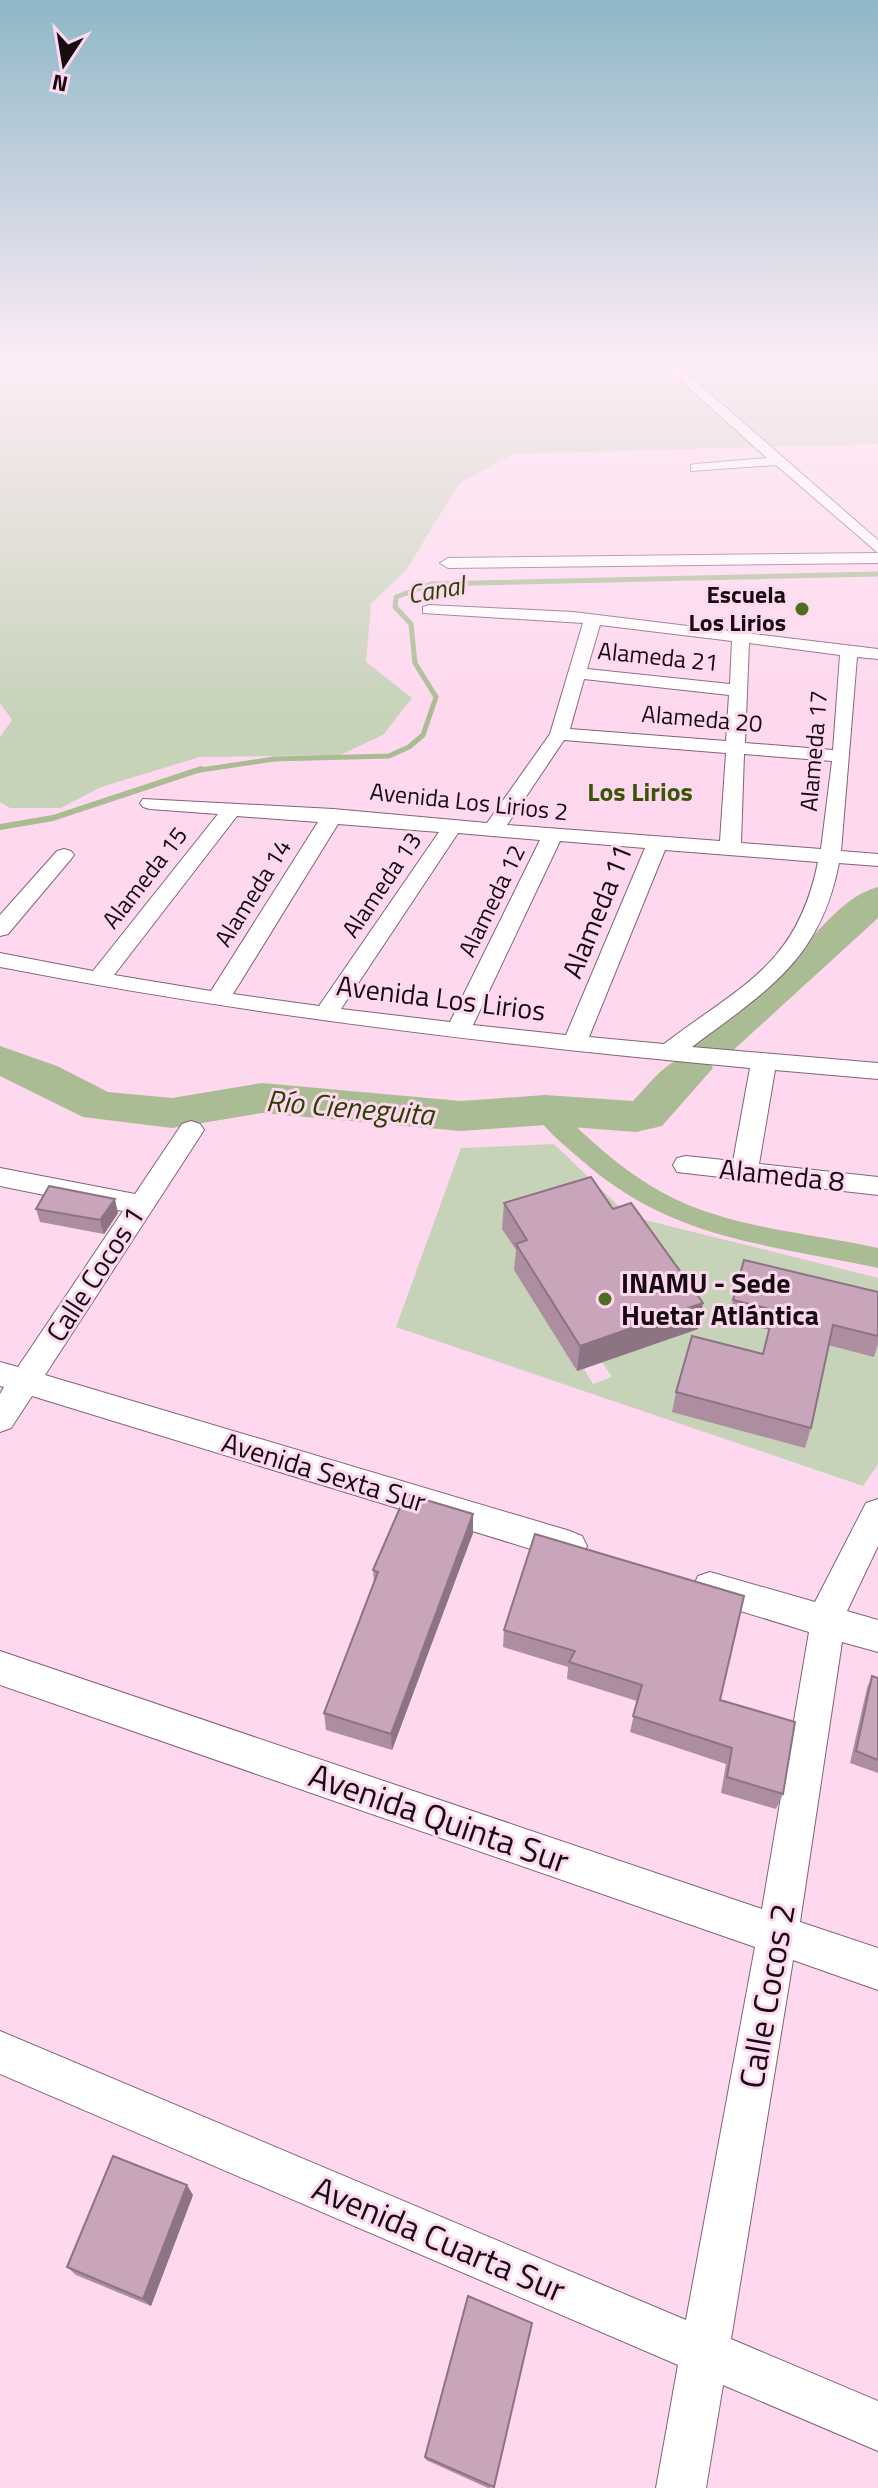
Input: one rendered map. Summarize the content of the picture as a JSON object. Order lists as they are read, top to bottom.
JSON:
{
  "streets": {
    "street": [
      "Alameda 21",
      "Alameda 20",
      "Alameda 17",
      "Avenida Los Lirios 2",
      "Alameda 15",
      "Alameda 13",
      "Alameda 14",
      "Alameda 12",
      "Alameda 11",
      "Avenida Los Lirios",
      "Alameda 8",
      "Calle Cocos 1",
      "Avenida Sexta Sur",
      "Avenida Quinta Sur",
      "Calle Cocos 2",
      "Avenida Cuarta Sur"
    ]
  },
  "crossings": [
    ["Alameda 20", "Alameda 17"],
    ["Alameda 17", "Avenida Los Lirios 2"],
    ["Alameda 17", "Avenida Los Lirios"],
    ["Avenida Los Lirios 2", "Alameda 15"],
    ["Avenida Los Lirios 2", "Alameda 13"],
    ["Avenida Los Lirios 2", "Alameda 14"],
    ["Avenida Los Lirios 2", "Alameda 12"],
    ["Avenida Los Lirios 2", "Alameda 11"],
    ["Alameda 15", "Avenida Los Lirios"],
    ["Alameda 13", "Avenida Los Lirios"],
    ["Alameda 14", "Avenida Los Lirios"],
    ["Alameda 12", "Avenida Los Lirios"],
    ["Alameda 11", "Avenida Los Lirios"],
    ["Calle Cocos 1", "Avenida Sexta Sur"],
    ["Avenida Quinta Sur", "Calle Cocos 2"],
    ["Calle Cocos 2", "Avenida Cuarta Sur"]
  ],
  "districts": ["Los Lirios"],
  "water": ["Canal", "Río Cieneguita"],
  "places": ["Escuela Los Lirios", "INAMU - Sede Huetar Atlántica"],
  "north": "bottom"
}
